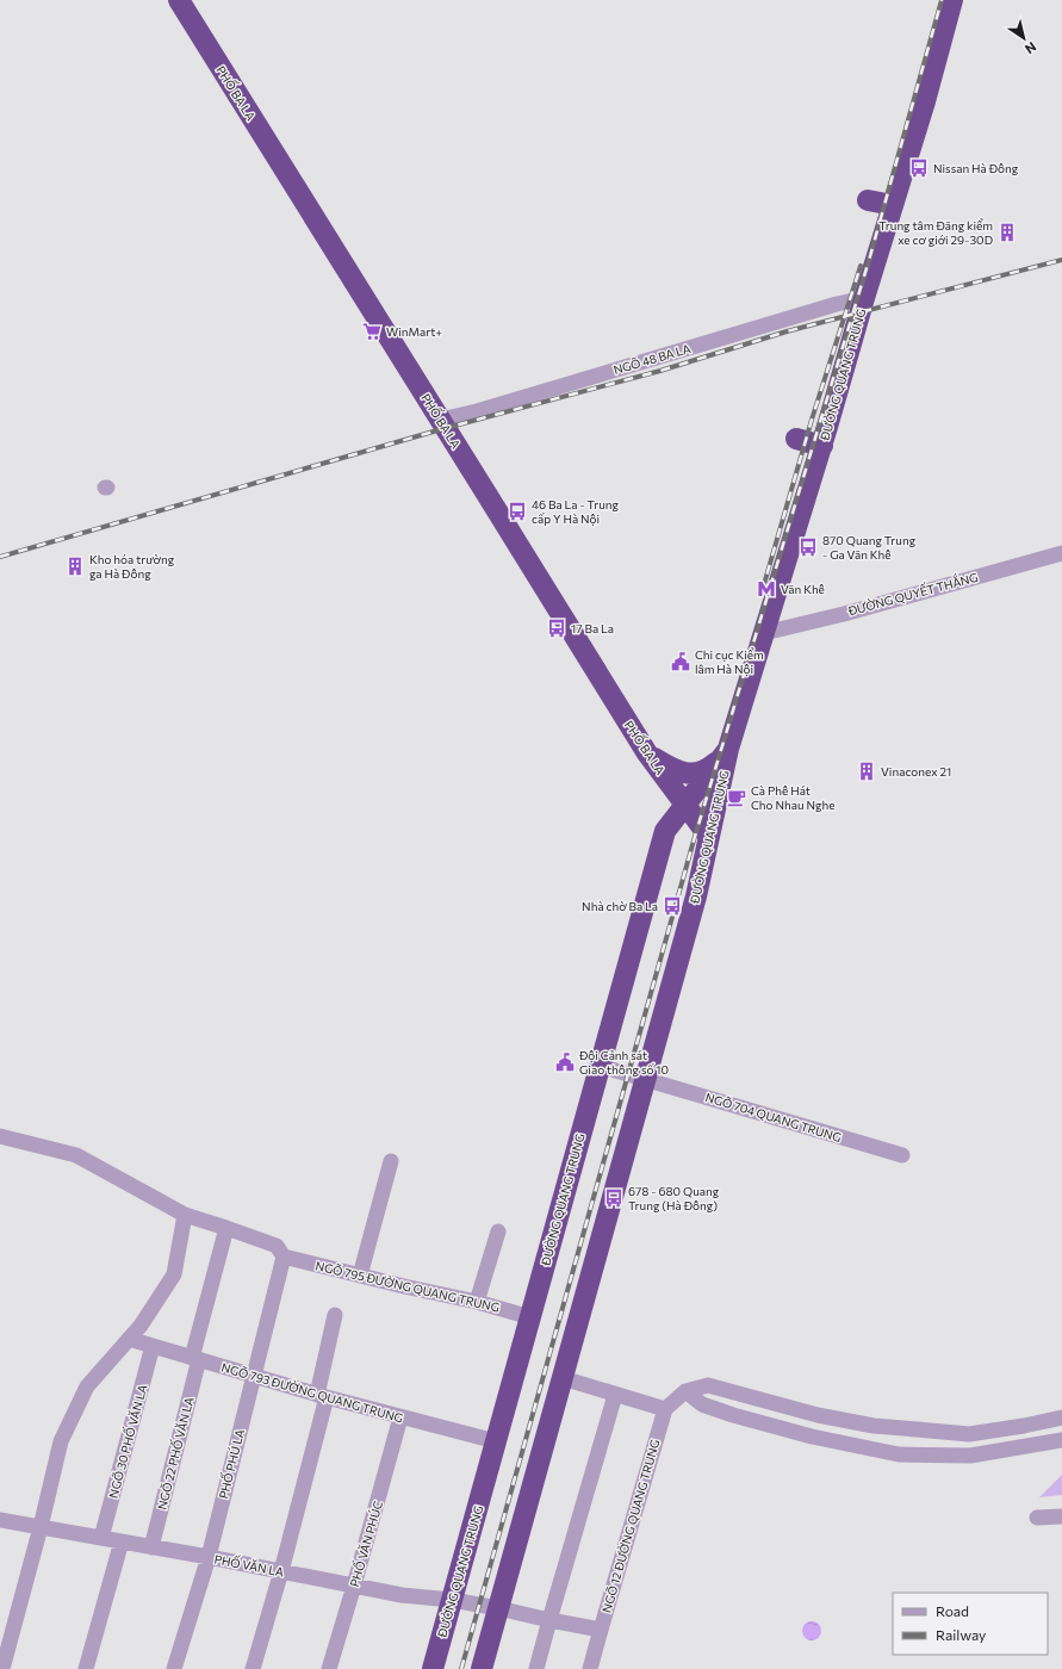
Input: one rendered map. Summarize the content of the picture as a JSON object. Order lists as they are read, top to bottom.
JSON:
{
  "streets": {
    "highway": ["PHỐ BA LA", "ĐƯỜNG QUANG TRUNG"],
    "street": [
      "NGÕ 48 BA LA",
      "ĐƯỜNG QUYẾT THẮNG",
      "NGÕ 704 QUANG TRUNG",
      "NGÕ 795 ĐƯỜNG QUANG TRUNG",
      "NGÕ 793 ĐƯỜNG QUANG TRUNG",
      "NGÕ 30 PHỐ VĂN LA",
      "NGÕ 22 PHỐ VĂN LA",
      "PHỐ PHÚ LA",
      "NGÕ 12 ĐƯỜNG QUANG TRUNG",
      "PHỐ VĂN PHÚC",
      "PHỐ VĂN LA"
    ]
  },
  "crossings": [
    ["PHỐ BA LA", "NGÕ 48 BA LA"],
    ["PHỐ BA LA", "ĐƯỜNG QUANG TRUNG"],
    ["NGÕ 48 BA LA", "ĐƯỜNG QUANG TRUNG"],
    ["ĐƯỜNG QUANG TRUNG", "ĐƯỜNG QUYẾT THẮNG"],
    ["ĐƯỜNG QUANG TRUNG", "NGÕ 704 QUANG TRUNG"],
    ["ĐƯỜNG QUANG TRUNG", "NGÕ 795 ĐƯỜNG QUANG TRUNG"],
    ["ĐƯỜNG QUANG TRUNG", "NGÕ 793 ĐƯỜNG QUANG TRUNG"],
    ["ĐƯỜNG QUANG TRUNG", "PHỐ VĂN LA"],
    ["NGÕ 795 ĐƯỜNG QUANG TRUNG", "PHỐ PHÚ LA"],
    ["NGÕ 793 ĐƯỜNG QUANG TRUNG", "NGÕ 30 PHỐ VĂN LA"],
    ["NGÕ 793 ĐƯỜNG QUANG TRUNG", "NGÕ 22 PHỐ VĂN LA"],
    ["NGÕ 793 ĐƯỜNG QUANG TRUNG", "PHỐ PHÚ LA"],
    ["NGÕ 793 ĐƯỜNG QUANG TRUNG", "PHỐ VĂN PHÚC"],
    ["NGÕ 30 PHỐ VĂN LA", "PHỐ VĂN LA"],
    ["NGÕ 22 PHỐ VĂN LA", "PHỐ VĂN LA"],
    ["PHỐ PHÚ LA", "PHỐ VĂN LA"],
    ["NGÕ 12 ĐƯỜNG QUANG TRUNG", "PHỐ VĂN LA"],
    ["PHỐ VĂN PHÚC", "PHỐ VĂN LA"]
  ],
  "places": {
    "bus stop": [
      "Nissan Hà Đông",
      "46 Ba La - Trung cấp Y Hà Nội",
      "870 Quang Trung - Ga Văn Khê",
      "17 Ba La",
      "Nhà chờ Ba La",
      "678 - 680 Quang Trung (Hà Đông)"
    ],
    "building": ["Trung tâm Đăng kiểm xe cơ giới 29-30D", "Kho hóa trường ga Hà Đông", "Vinaconex 21"],
    "supermarket": ["WinMart+"],
    "metro station": ["Văn Khê"],
    "public building": ["Chi cục Kiểm lâm Hà Nội", "Đội Cảnh sát Giao thông số 10"],
    "cafe": ["Cà Phê Hát Cho Nhau Nghe"]
  },
  "legend": ["Road", "Railway"],
  "north": "bottom right"
}
